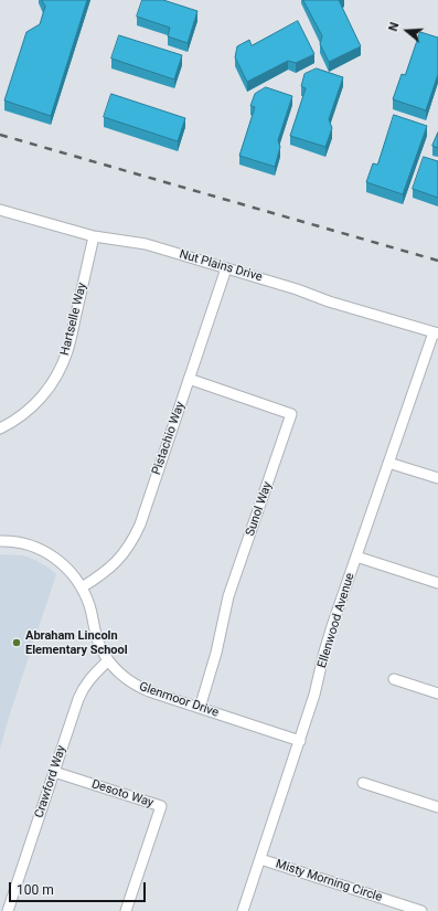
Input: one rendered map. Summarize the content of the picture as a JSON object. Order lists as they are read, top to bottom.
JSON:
{
  "streets": {
    "street": [
      "Nut Plains Drive",
      "Hartselle Way",
      "Pistachio Way",
      "Sunol Way",
      "Ellenwood Avenue",
      "Glenmoor Drive",
      "Crawford Way",
      "Desoto Way",
      "Misty Morning Circle"
    ]
  },
  "crossings": [
    ["Nut Plains Drive", "Hartselle Way"],
    ["Nut Plains Drive", "Pistachio Way"],
    ["Nut Plains Drive", "Ellenwood Avenue"],
    ["Pistachio Way", "Sunol Way"],
    ["Pistachio Way", "Glenmoor Drive"],
    ["Sunol Way", "Glenmoor Drive"],
    ["Ellenwood Avenue", "Glenmoor Drive"],
    ["Ellenwood Avenue", "Misty Morning Circle"],
    ["Glenmoor Drive", "Crawford Way"],
    ["Crawford Way", "Desoto Way"]
  ],
  "places": ["Abraham Lincoln Elementary School"],
  "scale_bar": "100 m",
  "north": "left"
}
